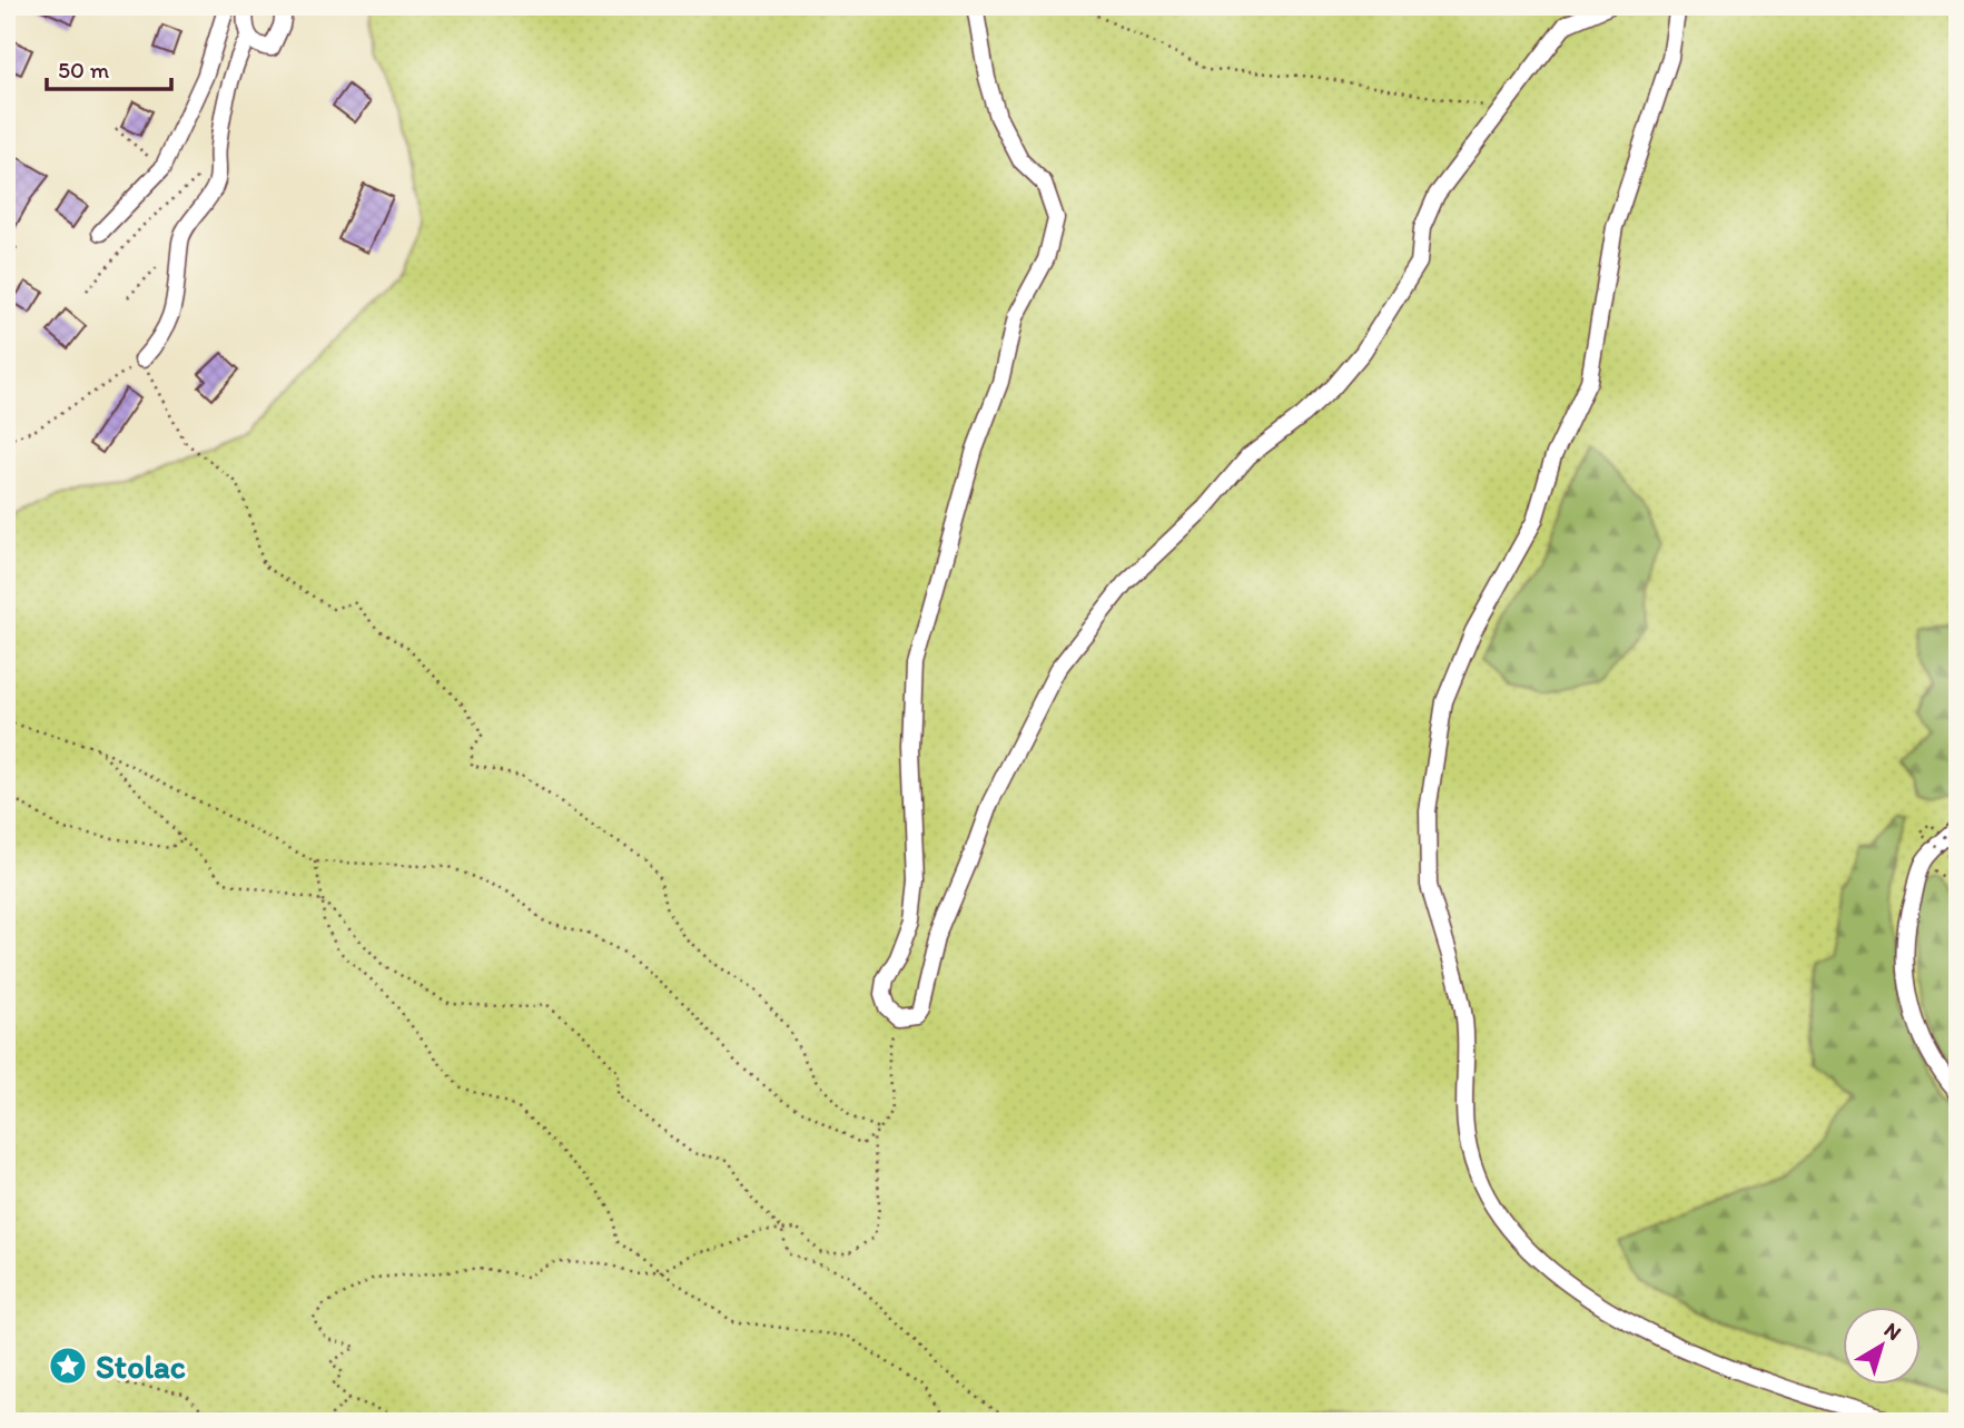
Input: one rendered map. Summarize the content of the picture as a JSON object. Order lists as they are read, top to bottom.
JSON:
{
  "places": {
    "place": ["Stolac"]
  },
  "scale_bar": "50 m",
  "north": "top right"
}
